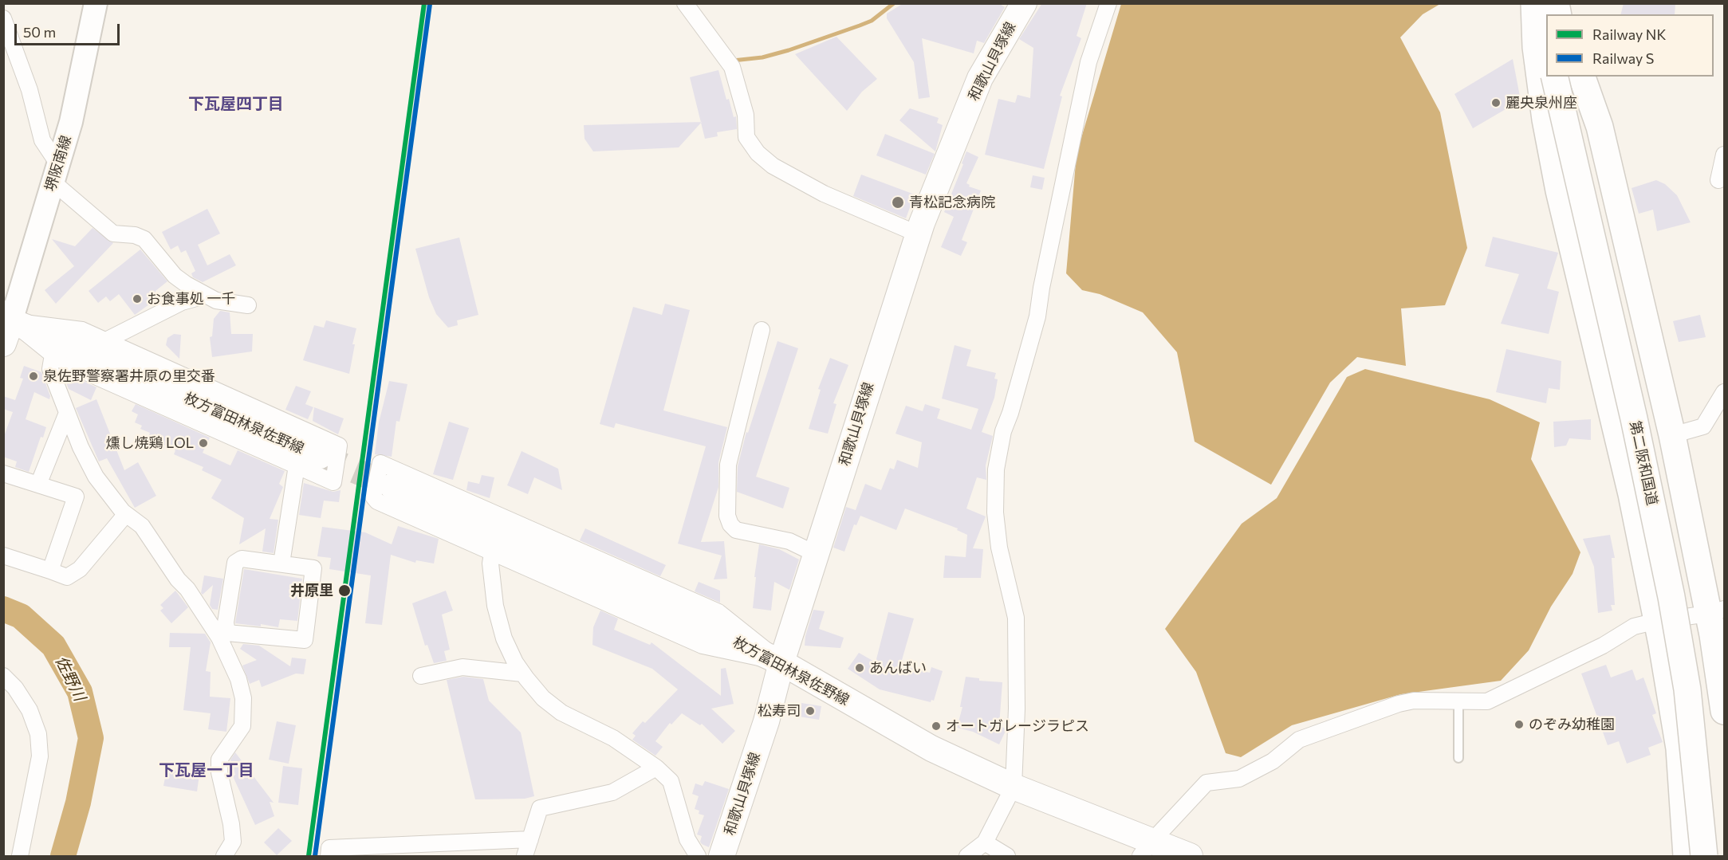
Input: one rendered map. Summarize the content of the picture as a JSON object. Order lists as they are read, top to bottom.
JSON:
{
  "streets": {
    "highway": ["第二阪和国道"],
    "main road": ["和歌山貝塚線", "堺阪南線", "枚方富田林泉佐野線"]
  },
  "crossings": [
    ["和歌山貝塚線", "枚方富田林泉佐野線"],
    ["堺阪南線", "枚方富田林泉佐野線"]
  ],
  "districts": ["下瓦屋四丁目", "下瓦屋一丁目"],
  "water": ["佐野川"],
  "places": [
    "麗央泉州座",
    "青松記念病院",
    "お食事処 一千",
    "泉佐野警察署井原の里交番",
    "燻し焼鶏 LOL",
    "井原里",
    "あんばい",
    "松寿司",
    "のぞみ幼稚園",
    "オートガレージラピス"
  ],
  "lines": ["rail line NK", "rail line S"],
  "legend": ["Railway NK", "Railway S"],
  "scale_bar": "50 m"
}
